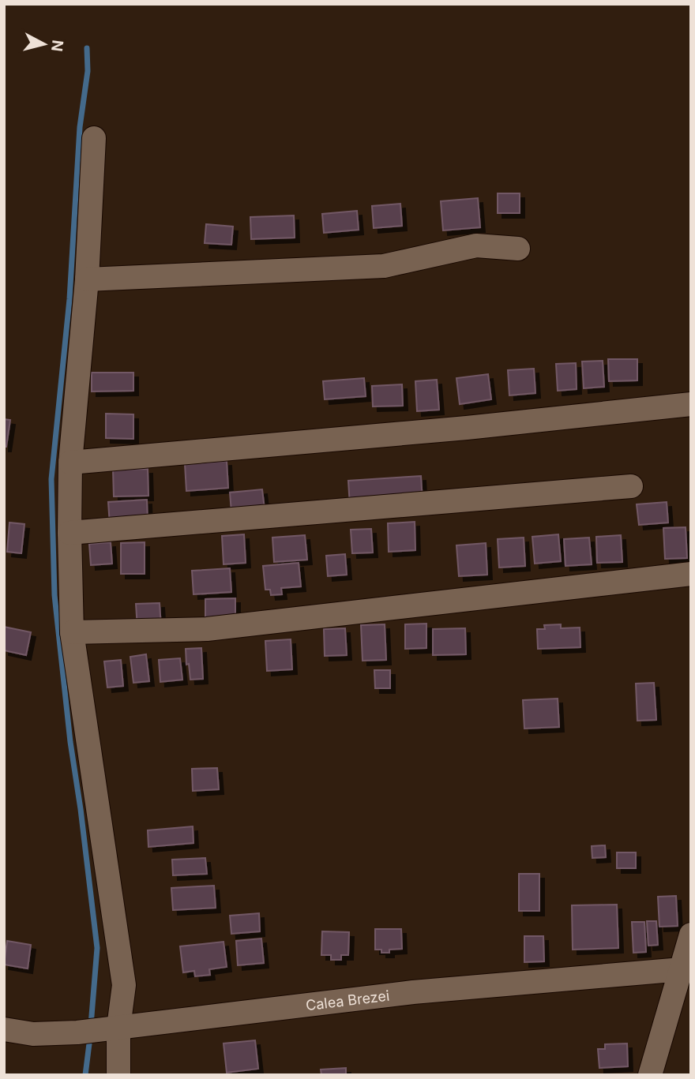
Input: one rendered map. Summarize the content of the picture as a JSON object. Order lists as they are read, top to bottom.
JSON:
{
  "streets": {
    "street": ["Calea Brezei"]
  },
  "north": "right"
}
